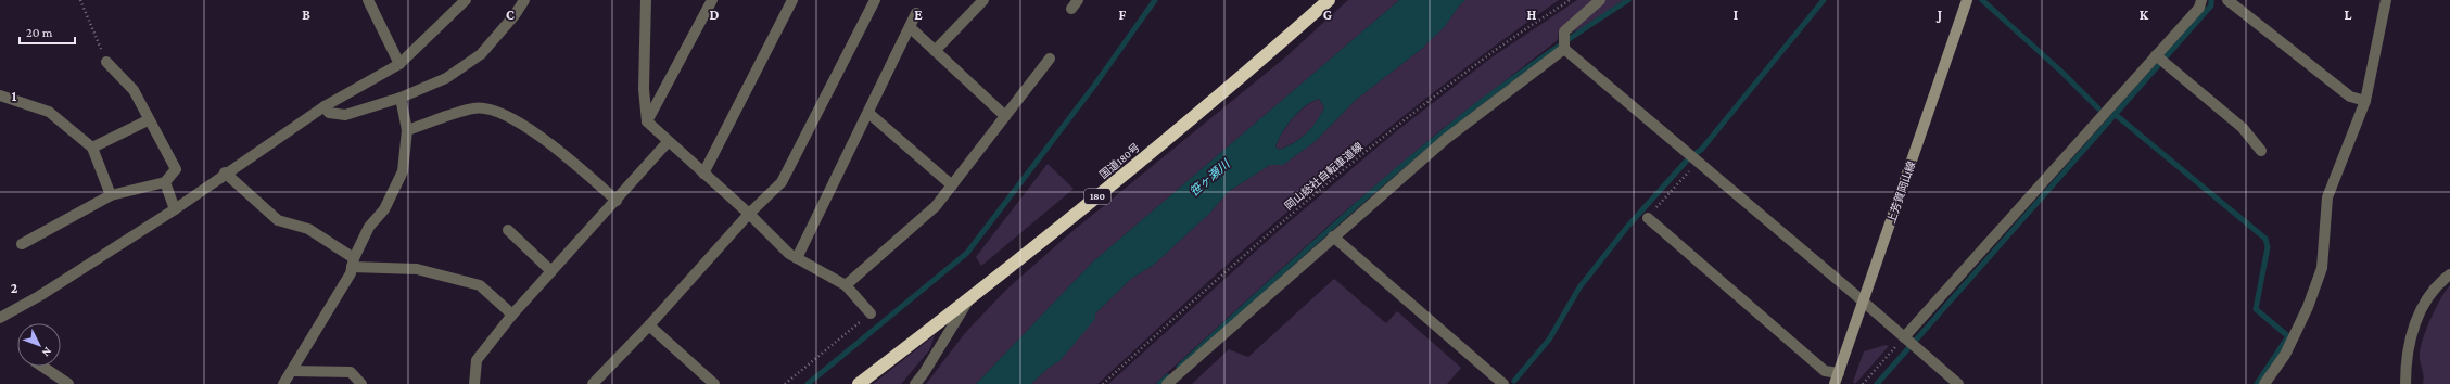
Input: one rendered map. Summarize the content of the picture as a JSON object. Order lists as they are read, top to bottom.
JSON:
{
  "streets": {
    "highway": ["国道180号", "180"],
    "main road": ["上芳賀岡山線"],
    "path": ["岡山総社自転車道線"]
  },
  "water": ["笹ヶ瀬川"],
  "scale_bar": "20 m",
  "north": "bottom right",
  "grid": {
    "columns": [
      "B",
      "C",
      "D",
      "E",
      "F",
      "G",
      "H",
      "I",
      "J",
      "K",
      "L"
    ],
    "rows": ["1", "2"]
  }
}
